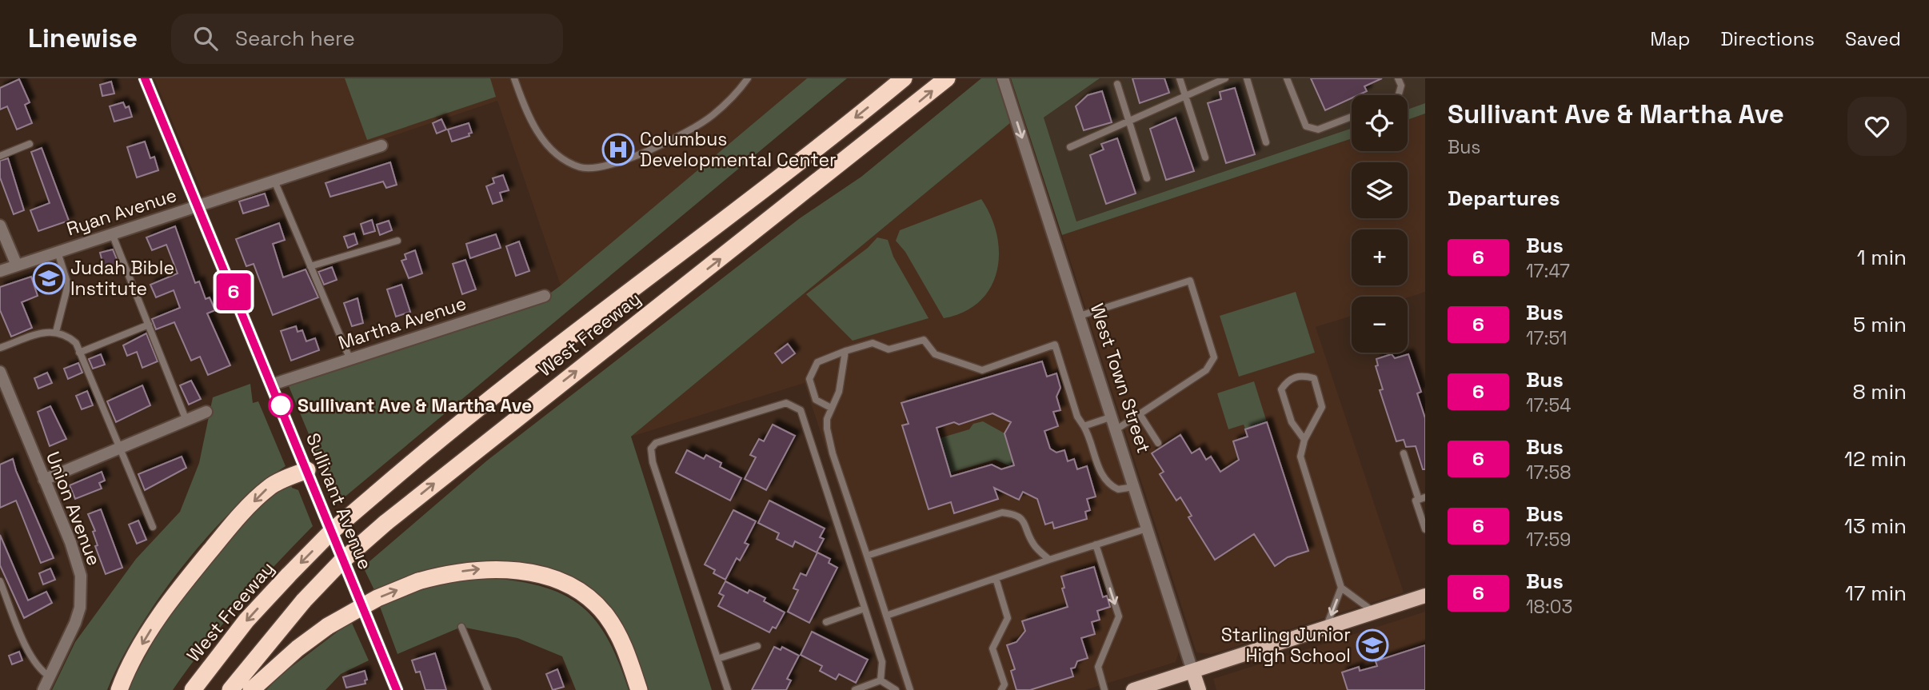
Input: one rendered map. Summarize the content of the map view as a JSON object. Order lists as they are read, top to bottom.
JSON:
{
  "streets": {
    "highway": ["West Freeway"],
    "main road": ["West Town Street", "Sullivant Avenue"],
    "street": ["Ryan Avenue", "Martha Avenue", "Union Avenue"]
  },
  "crossings": [
    ["Ryan Avenue", "Sullivant Avenue"],
    ["Martha Avenue", "Sullivant Avenue"]
  ],
  "one_way": ["West Town Street"],
  "places": {
    "hospital": ["Columbus Developmental Center"],
    "school or university": ["Judah Bible Institute", "Starling Junior High School"],
    "other": ["Sullivant Ave & Martha Ave"]
  },
  "lines": ["bus line 6"],
  "page": {
    "header": "Linewise",
    "search": "Search here",
    "nav": ["Map", "Directions", "Saved"],
    "on_map": "6",
    "heading": [
      ["Sullivant Ave & Martha Ave", "Bus"],
      "Departures"
    ],
    "map_buttons": ["+", "−"],
    "list": [
      {
        "mark": "6",
        "name": "Bus",
        "note": "17:47",
        "value": "1 min"
      },
      {
        "mark": "6",
        "name": "Bus",
        "note": "17:51",
        "value": "5 min"
      },
      {
        "mark": "6",
        "name": "Bus",
        "note": "17:54",
        "value": "8 min"
      },
      {
        "mark": "6",
        "name": "Bus",
        "note": "17:58",
        "value": "12 min"
      },
      {
        "mark": "6",
        "name": "Bus",
        "note": "17:59",
        "value": "13 min"
      },
      {
        "mark": "6",
        "name": "Bus",
        "note": "18:03",
        "value": "17 min"
      }
    ]
  }
}
